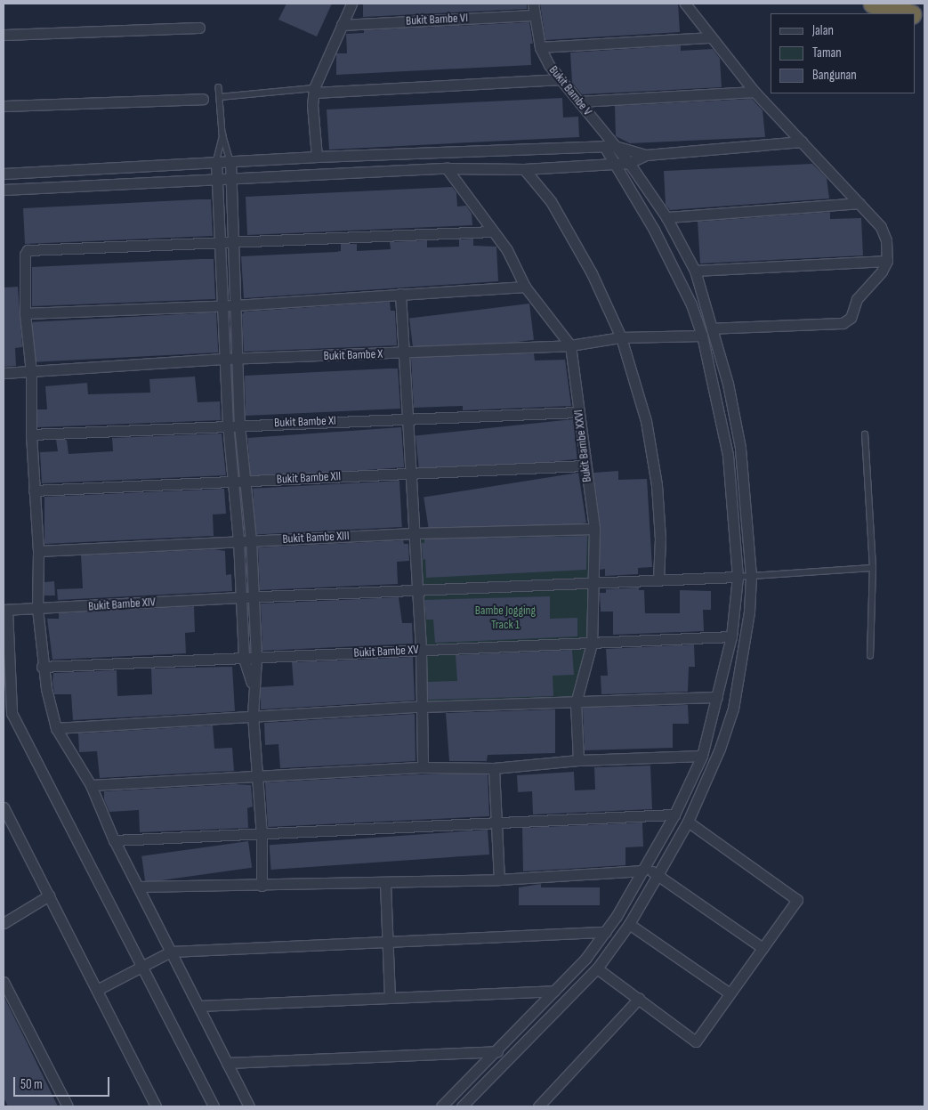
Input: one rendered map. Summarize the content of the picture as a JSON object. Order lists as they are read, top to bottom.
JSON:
{
  "streets": {
    "street": [
      "Bukit Bambe VI",
      "Bukit Bambe V",
      "Bukit Bambe X",
      "Bukit Bambe XI",
      "Bukit Bambe XXVI",
      "Bukit Bambe XII",
      "Bukit Bambe XIII",
      "Bukit Bambe XIV",
      "Bukit Bambe XV"
    ]
  },
  "crossings": [
    ["Bukit Bambe VI", "Bukit Bambe V"],
    ["Bukit Bambe X", "Bukit Bambe XXVI"],
    ["Bukit Bambe XI", "Bukit Bambe XXVI"],
    ["Bukit Bambe XXVI", "Bukit Bambe XII"],
    ["Bukit Bambe XXVI", "Bukit Bambe XIII"],
    ["Bukit Bambe XXVI", "Bukit Bambe XIV"],
    ["Bukit Bambe XXVI", "Bukit Bambe XV"]
  ],
  "parks": ["Bambe Jogging Track 1"],
  "legend": ["Jalan", "Taman", "Bangunan"],
  "scale_bar": "50 m"
}
